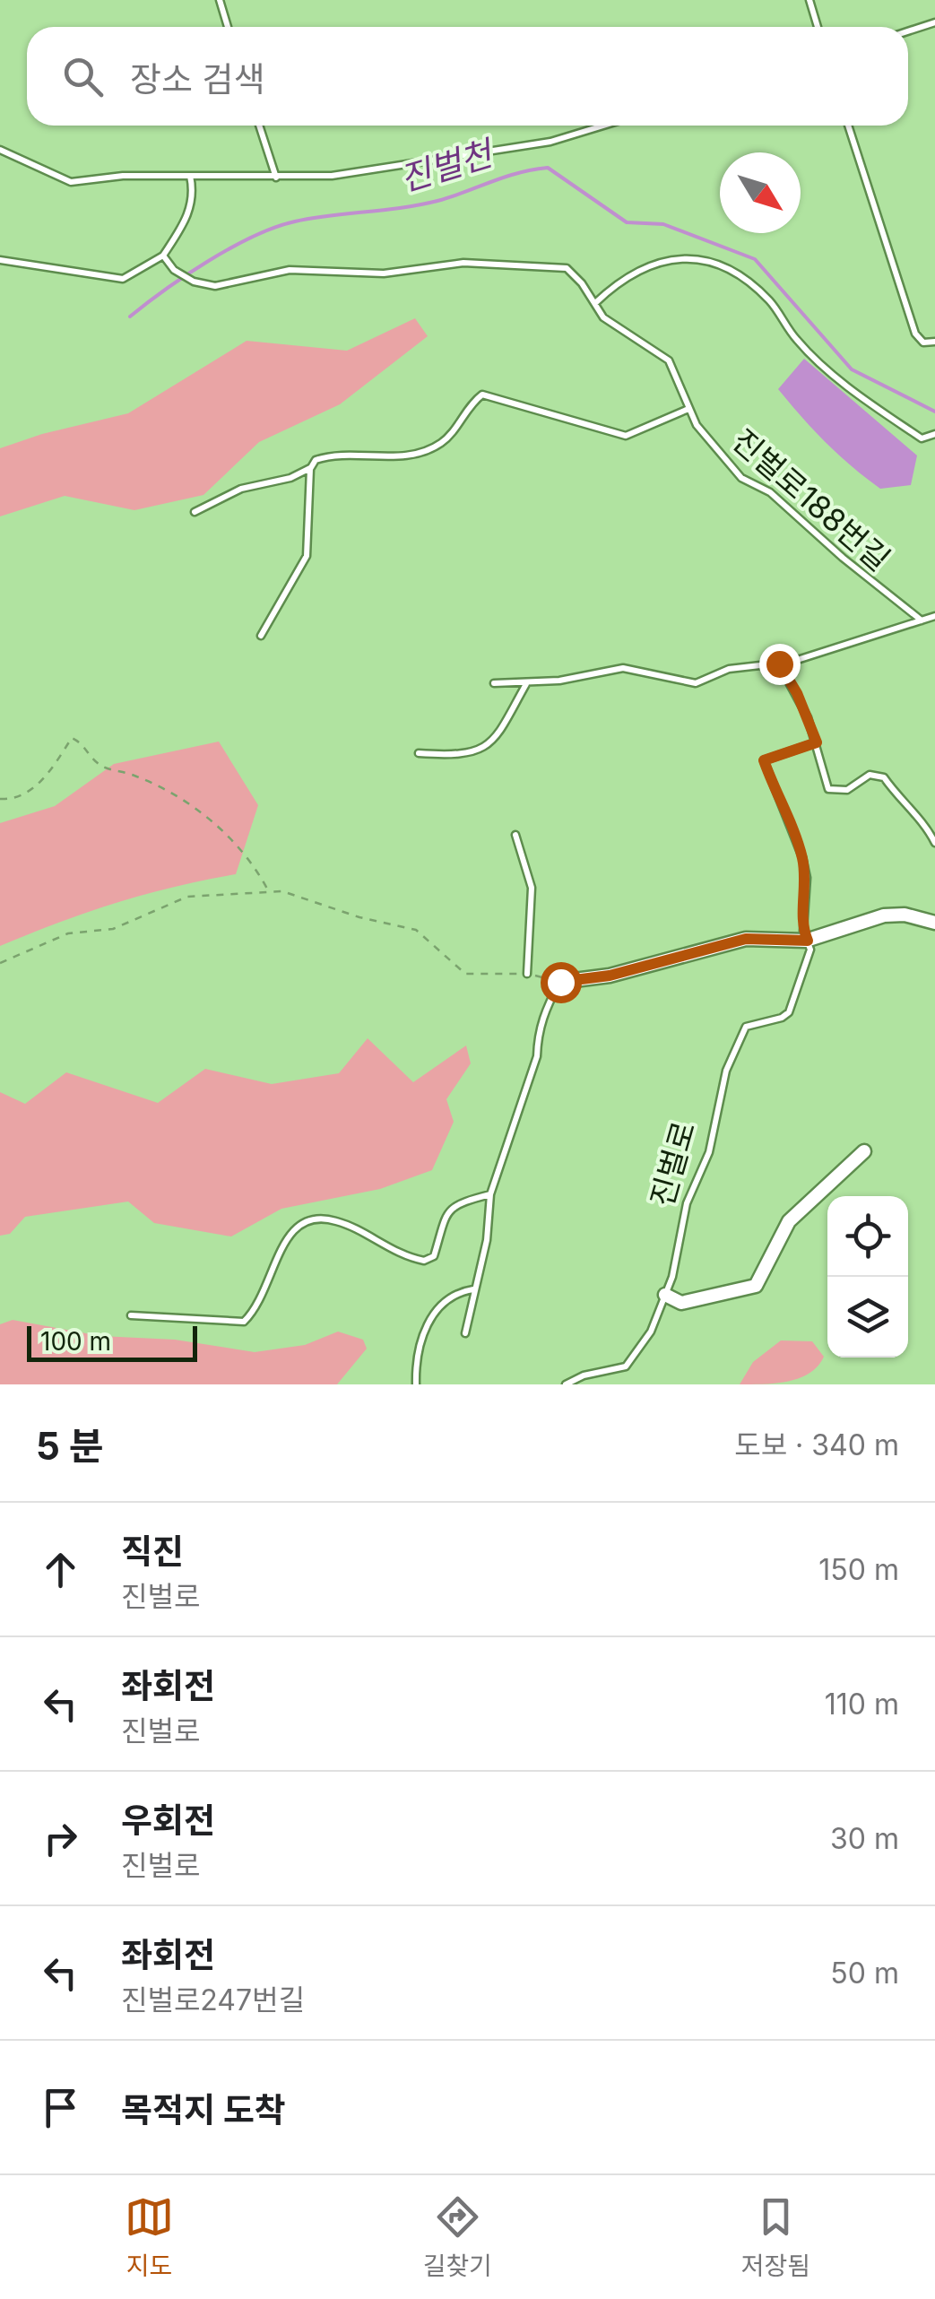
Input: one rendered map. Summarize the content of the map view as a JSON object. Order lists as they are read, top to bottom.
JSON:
{
  "streets": {
    "lane": ["진벌로188번길", "진벌로"]
  },
  "water": ["진벌천"],
  "scale_bar": "100 m",
  "north": "bottom right",
  "page": {
    "search": "장소 검색",
    "scale": "100 m",
    "heading": ["5 분", "도보 · 340 m"],
    "list": [
      ["직진", "진벌로", "150 m"],
      ["좌회전", "진벌로", "110 m"],
      ["우회전", "진벌로", "30 m"],
      ["좌회전", "진벌로247번길", "50 m"],
      "목적지 도착"
    ],
    "nav": ["지도", "길찾기", "저장됨"]
  }
}
